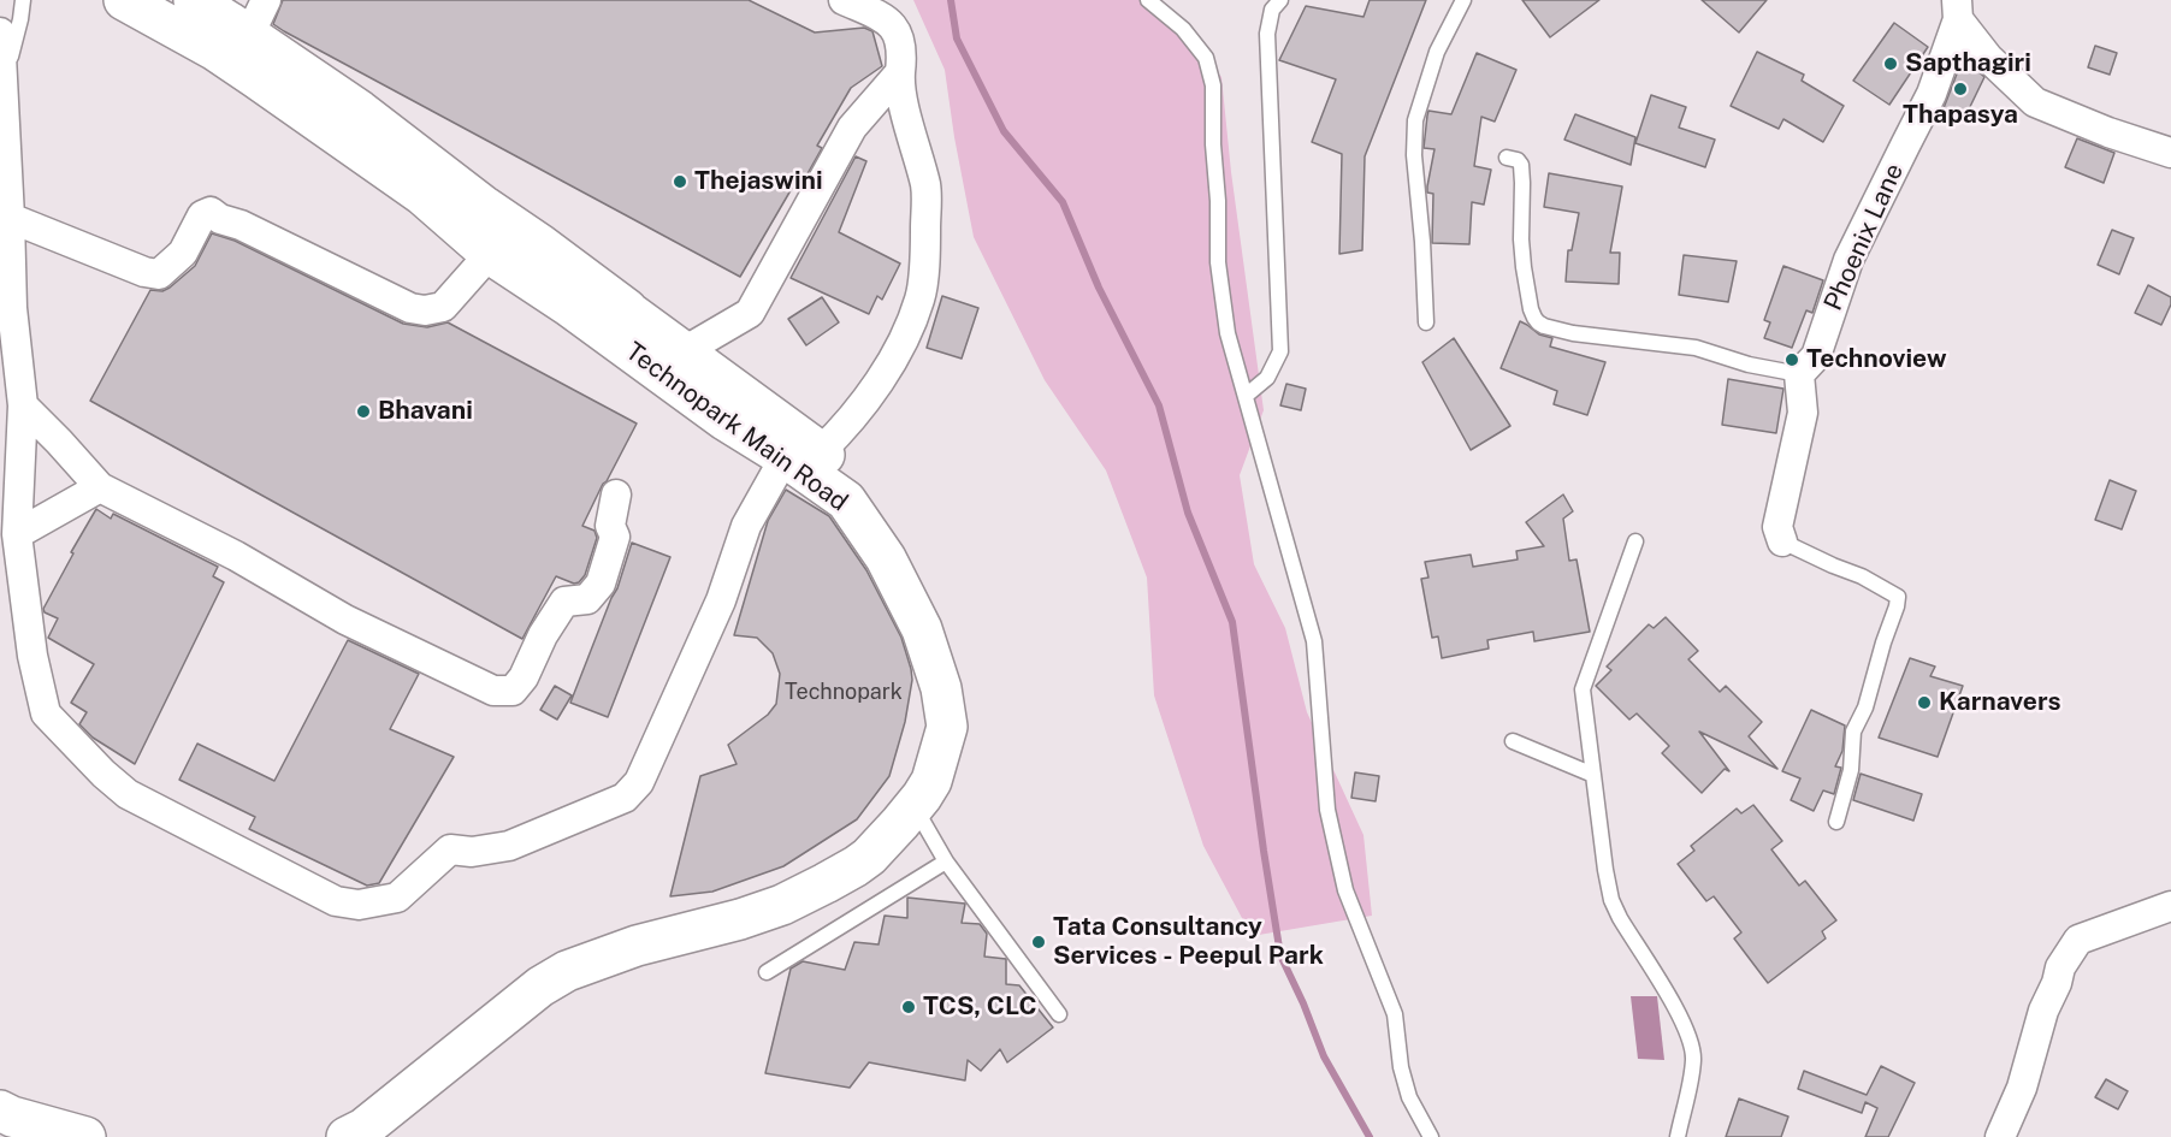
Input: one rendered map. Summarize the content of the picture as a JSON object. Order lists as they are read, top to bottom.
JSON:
{
  "streets": {
    "street": ["Phoenix Lane", "Technopark Main Road"]
  },
  "places": [
    "Sapthagiri",
    "Thapasya",
    "Thejaswini",
    "Technoview",
    "Bhavani",
    "Karnavers",
    "Tata Consultancy Services - Peepul Park",
    "TCS, CLC"
  ],
  "house_numbers": ["Technopark"]
}
